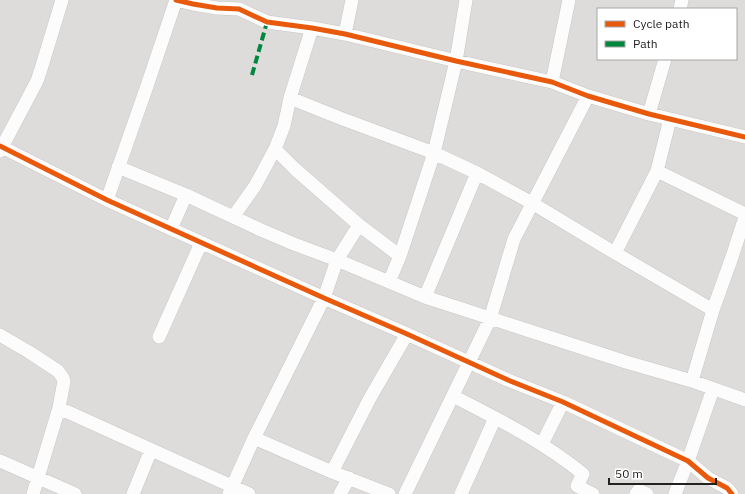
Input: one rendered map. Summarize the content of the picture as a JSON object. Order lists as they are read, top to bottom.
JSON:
{
  "legend": ["Cycle path", "Path"],
  "scale_bar": "50 m"
}
